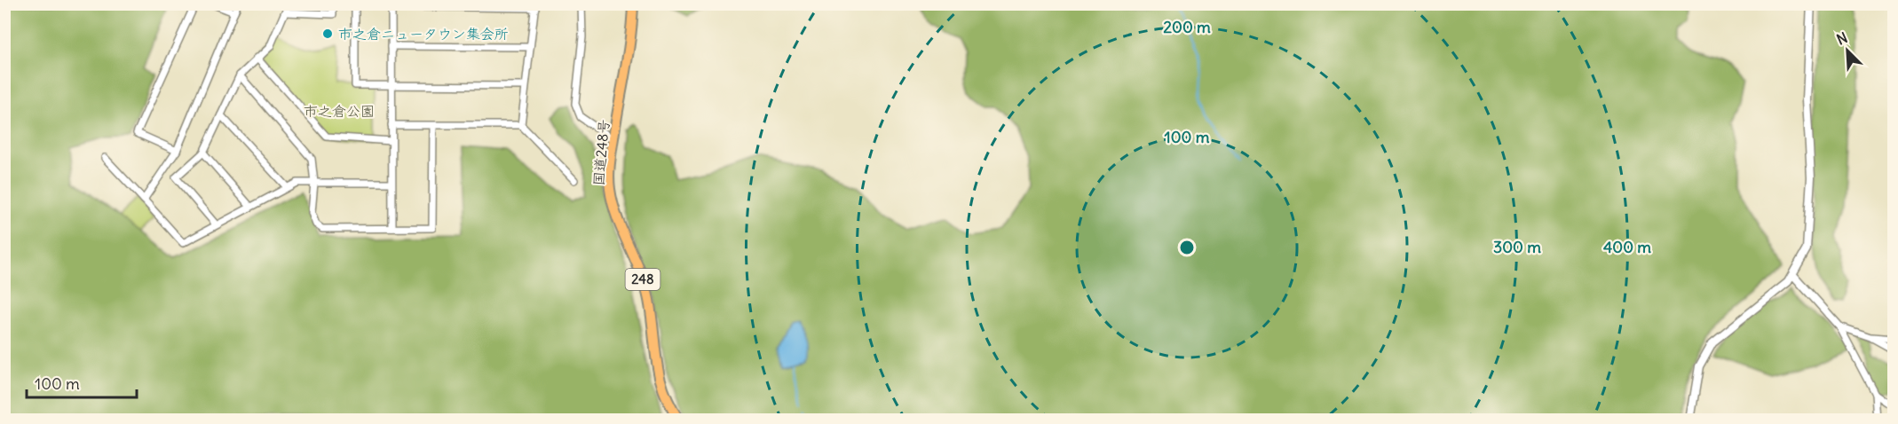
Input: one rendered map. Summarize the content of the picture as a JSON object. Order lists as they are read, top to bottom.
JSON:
{
  "streets": {
    "highway": ["国道248号", "248"]
  },
  "parks": ["市之倉公園"],
  "places": ["市之倉ニュータウン集会所"],
  "scale_bar": "100 m",
  "north": "top left",
  "rings": [
    "200 m",
    "100 m",
    "300 m",
    "400 m"
  ]
}
